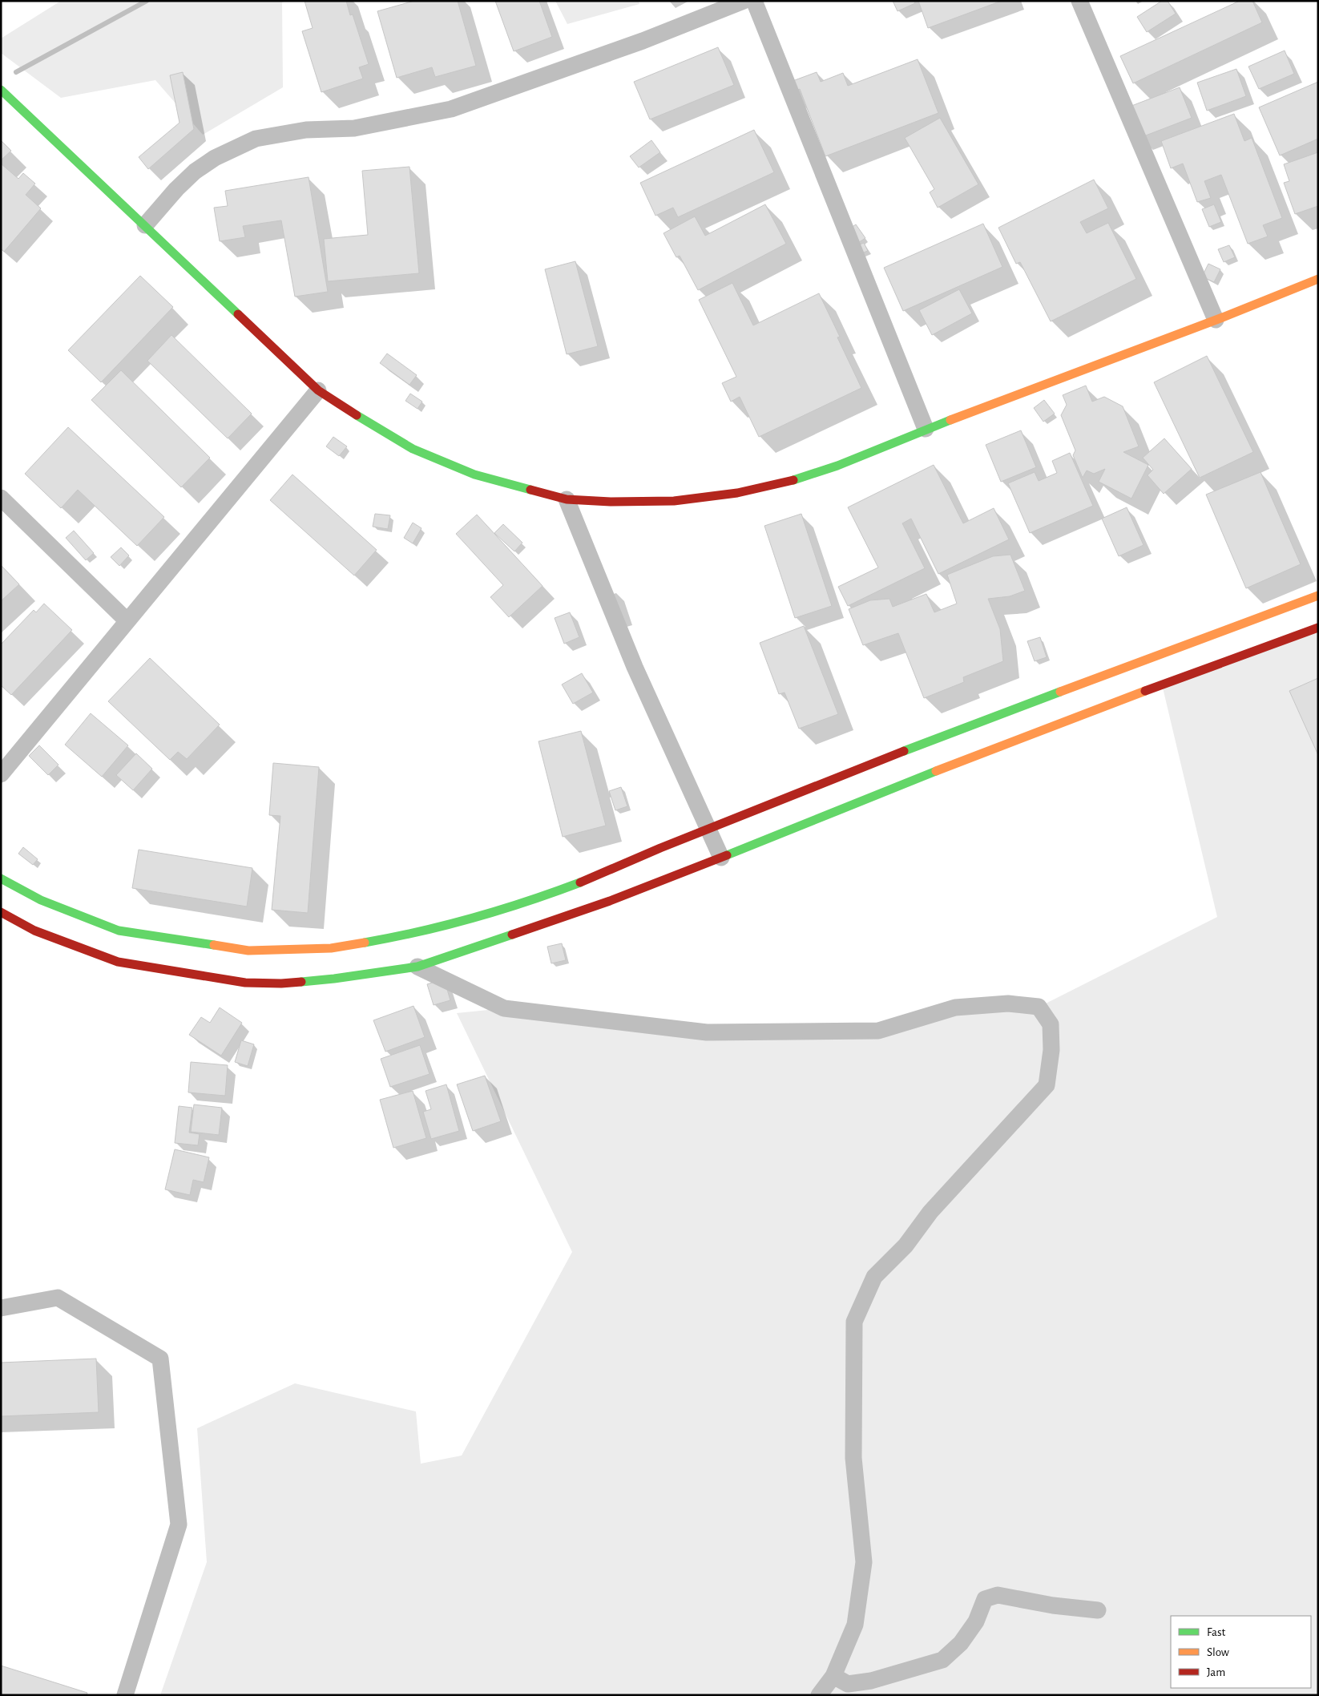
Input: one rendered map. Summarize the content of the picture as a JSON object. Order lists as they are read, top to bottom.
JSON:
{
  "legend": ["Fast", "Slow", "Jam"]
}
